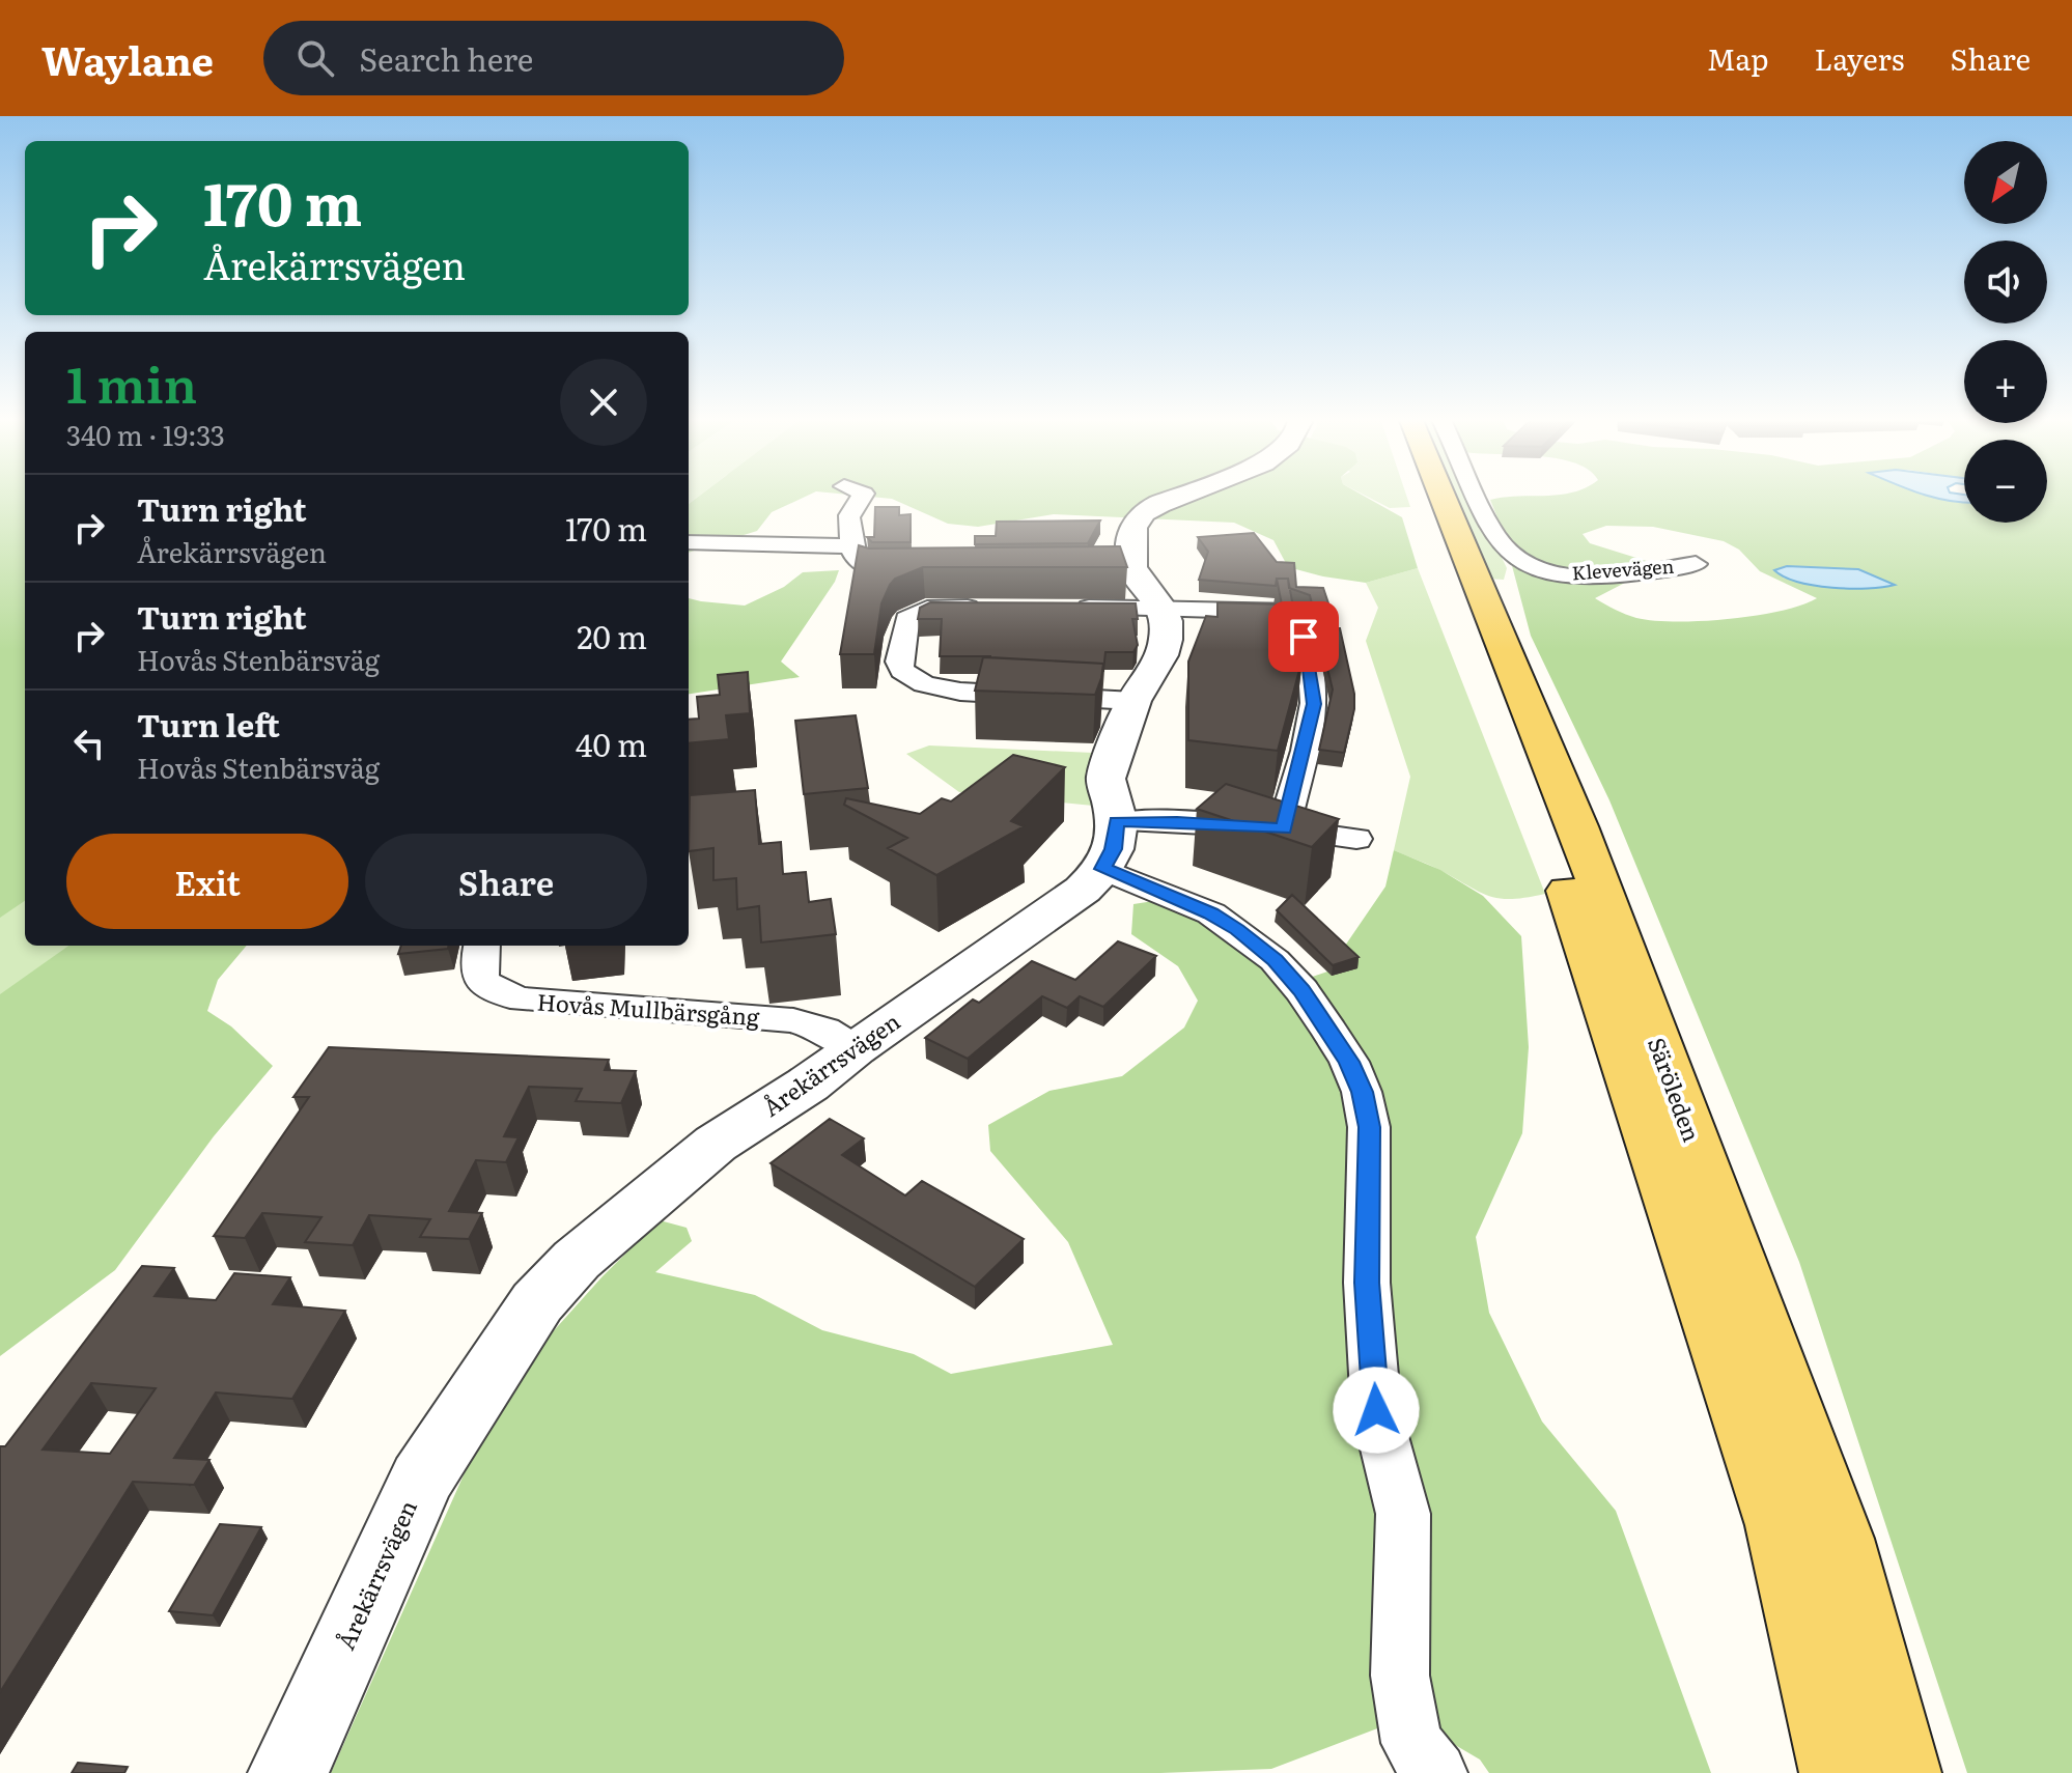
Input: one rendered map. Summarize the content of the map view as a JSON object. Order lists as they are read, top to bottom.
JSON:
{
  "streets": {
    "main road": ["Säröleden"],
    "street": ["Klevevägen", "Hovås Mullbärsgång", "Årekärrsvägen"]
  },
  "crossings": [
    ["Hovås Mullbärsgång", "Årekärrsvägen"]
  ],
  "north": "bottom left",
  "page": {
    "header": "Waylane",
    "search": "Search here",
    "nav": ["Map", "Layers", "Share"],
    "map_buttons": ["+", "−"],
    "turn": ["170 m", "Årekärrsvägen"],
    "heading": ["1 min", "340 m · 19:33"],
    "list": [
      {
        "name": "Turn right",
        "note": "Årekärrsvägen",
        "value": "170 m"
      },
      {
        "name": "Turn right",
        "note": "Hovås Stenbärsväg",
        "value": "20 m"
      },
      {
        "name": "Turn left",
        "note": "Hovås Stenbärsväg",
        "value": "40 m"
      }
    ],
    "buttons": ["Exit", "Share"]
  }
}
